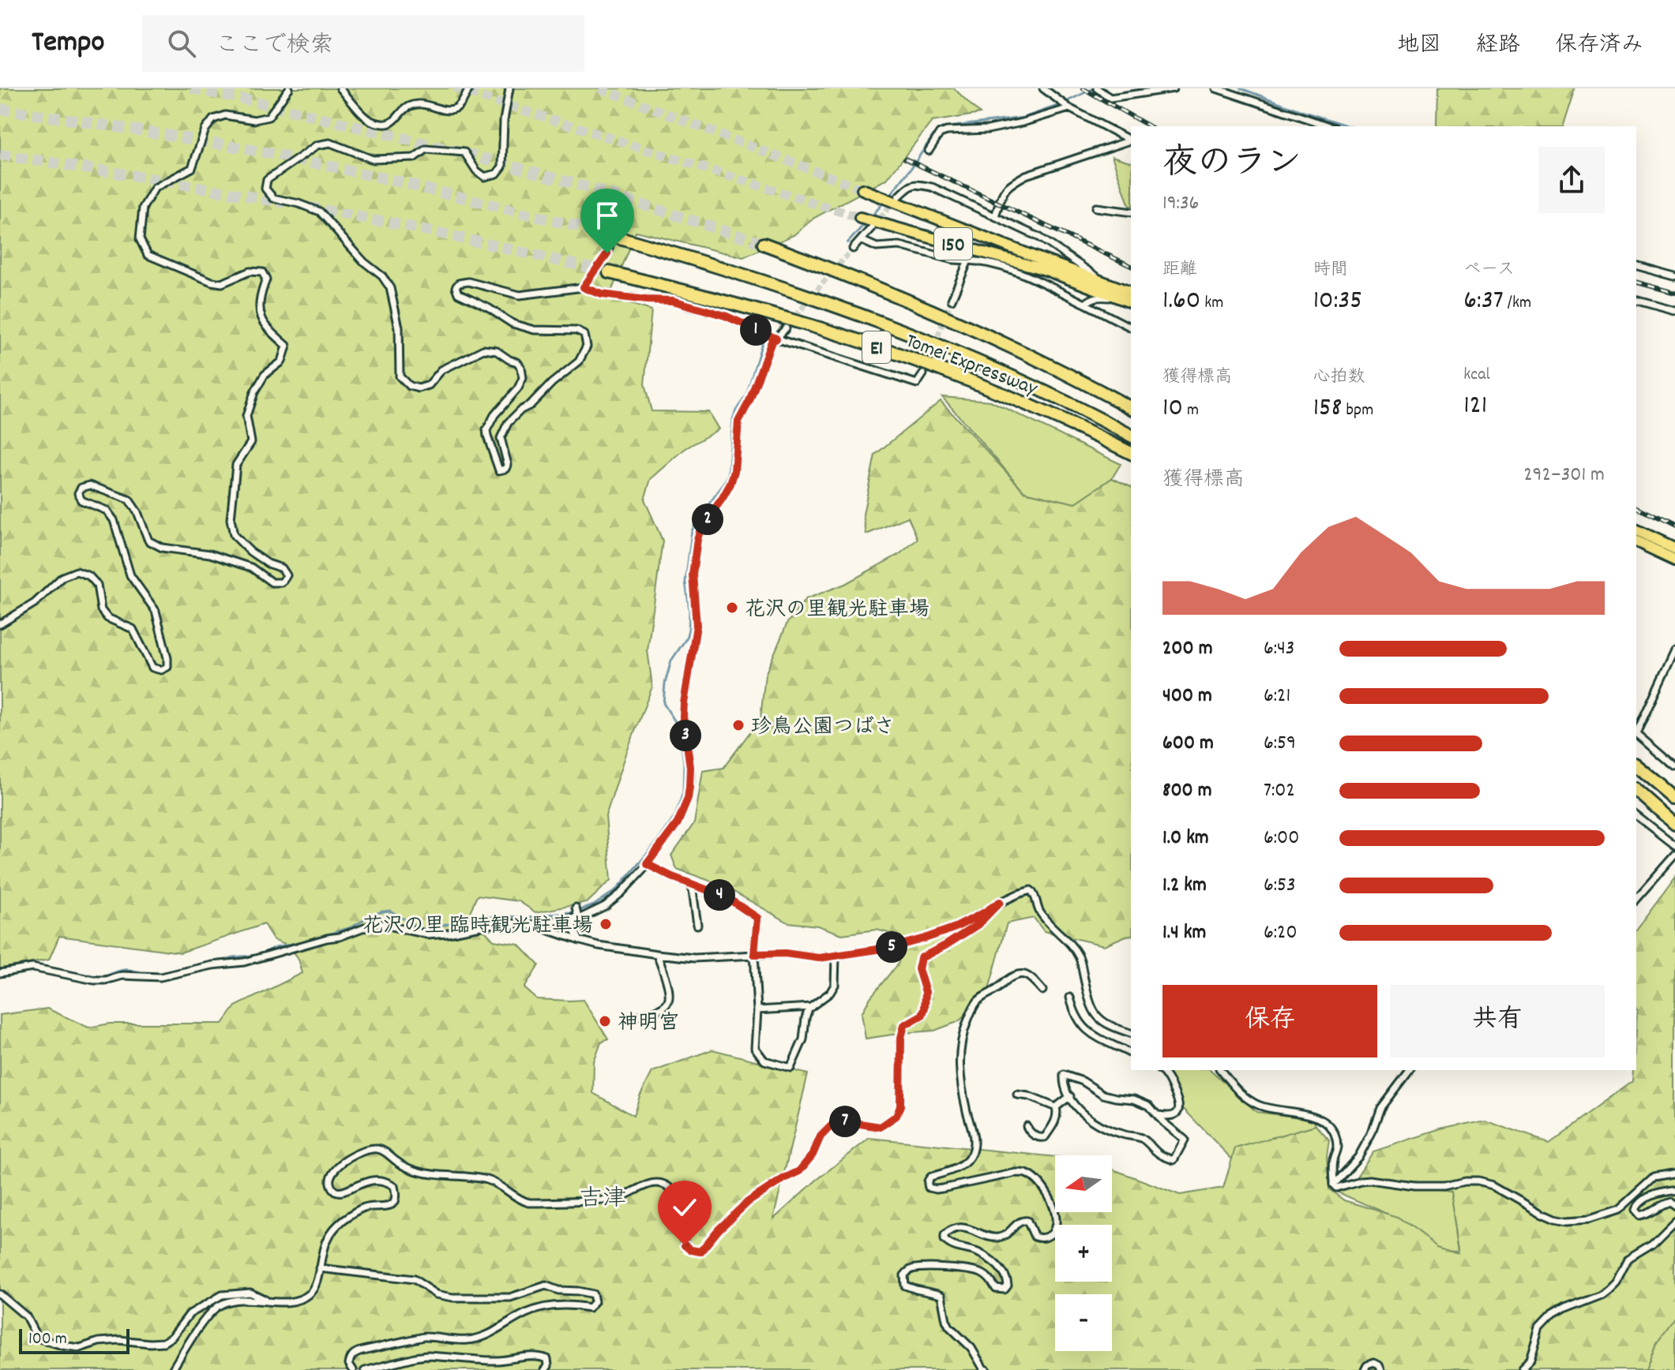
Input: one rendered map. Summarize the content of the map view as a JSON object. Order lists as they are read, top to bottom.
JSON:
{
  "streets": {
    "highway": ["150", "E1", "Tomei Expressway"]
  },
  "districts": ["吉津"],
  "places": [
    "花沢の里観光駐車場",
    "珍鳥公園つばさ",
    "花沢の里 臨時観光駐車場",
    "神明宮"
  ],
  "scale_bar": "100 m",
  "north": "left",
  "page": {
    "header": "Tempo",
    "search": "ここで検索",
    "nav": ["地図", "経路", "保存済み"],
    "heading": ["夜のラン", "19:36"],
    "stats": [
      ["距離", "1.60 km"],
      ["時間", "10:35"],
      ["ペース", "6:37 /km"],
      ["獲得標高", "10 m"],
      ["心拍数", "158 bpm"],
      ["kcal", "121"]
    ],
    "pins": [
      "1",
      "2",
      "3",
      "4",
      "5",
      "7"
    ],
    "chart": ["獲得標高", "292–301 m"],
    "list": [
      {
        "name": "200 m",
        "note": "6:43"
      },
      {
        "name": "400 m",
        "note": "6:21"
      },
      {
        "name": "600 m",
        "note": "6:59"
      },
      {
        "name": "800 m",
        "note": "7:02"
      },
      {
        "name": "1.0 km",
        "note": "6:00"
      },
      {
        "name": "1.2 km",
        "note": "6:53"
      },
      {
        "name": "1.4 km",
        "note": "6:20"
      }
    ],
    "buttons": ["保存", "共有"],
    "map_buttons": ["+", "−"],
    "scale": "100 m"
  }
}
